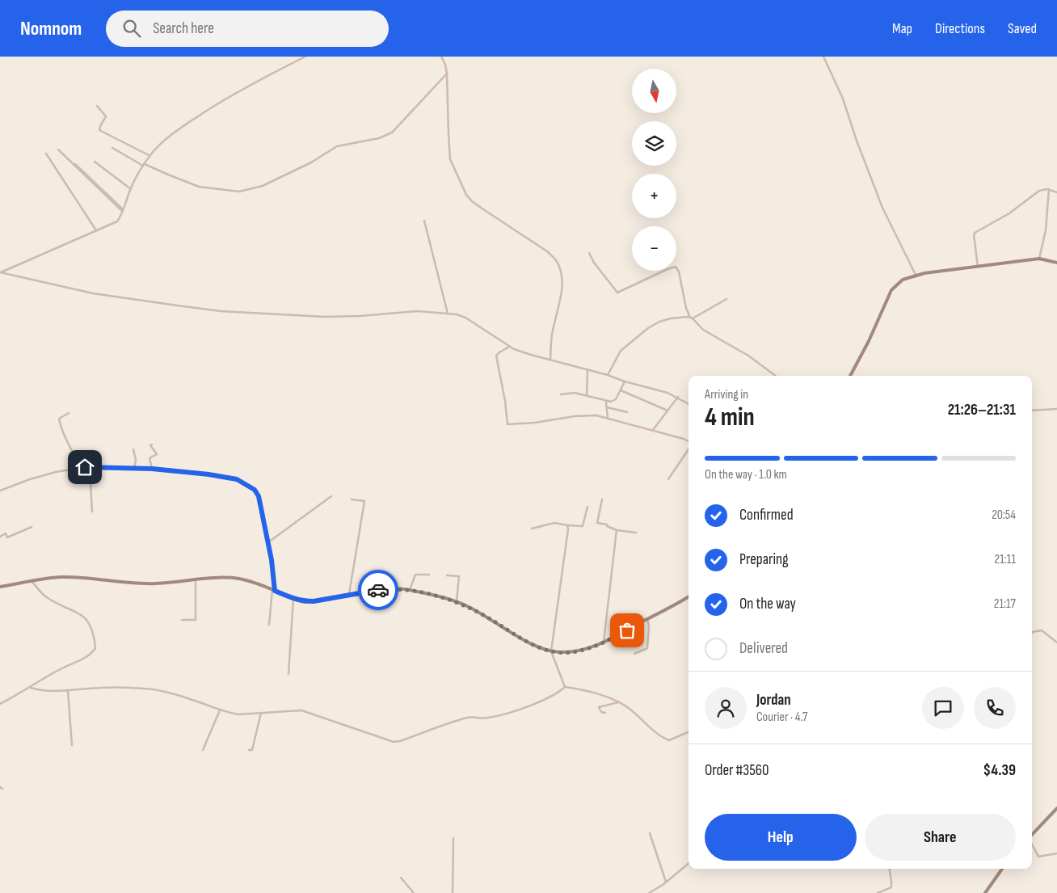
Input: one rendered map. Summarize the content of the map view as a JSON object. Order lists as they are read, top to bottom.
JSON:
{
  "north": "bottom",
  "page": {
    "header": "Nomnom",
    "search": "Search here",
    "nav": ["Map", "Directions", "Saved"],
    "map_buttons": ["+", "−"],
    "heading": ["4 min", "Arriving in", "21:26–21:31"],
    "panel": [
      "Jordan",
      "Courier · 4.7",
      "Order #3560",
      "$4.39"
    ],
    "bar": "On the way · 1.0 km",
    "list": [
      ["Confirmed", "20:54"],
      ["Preparing", "21:11"],
      ["On the way", "21:17"],
      "Delivered"
    ],
    "buttons": ["Help", "Share"]
  }
}
